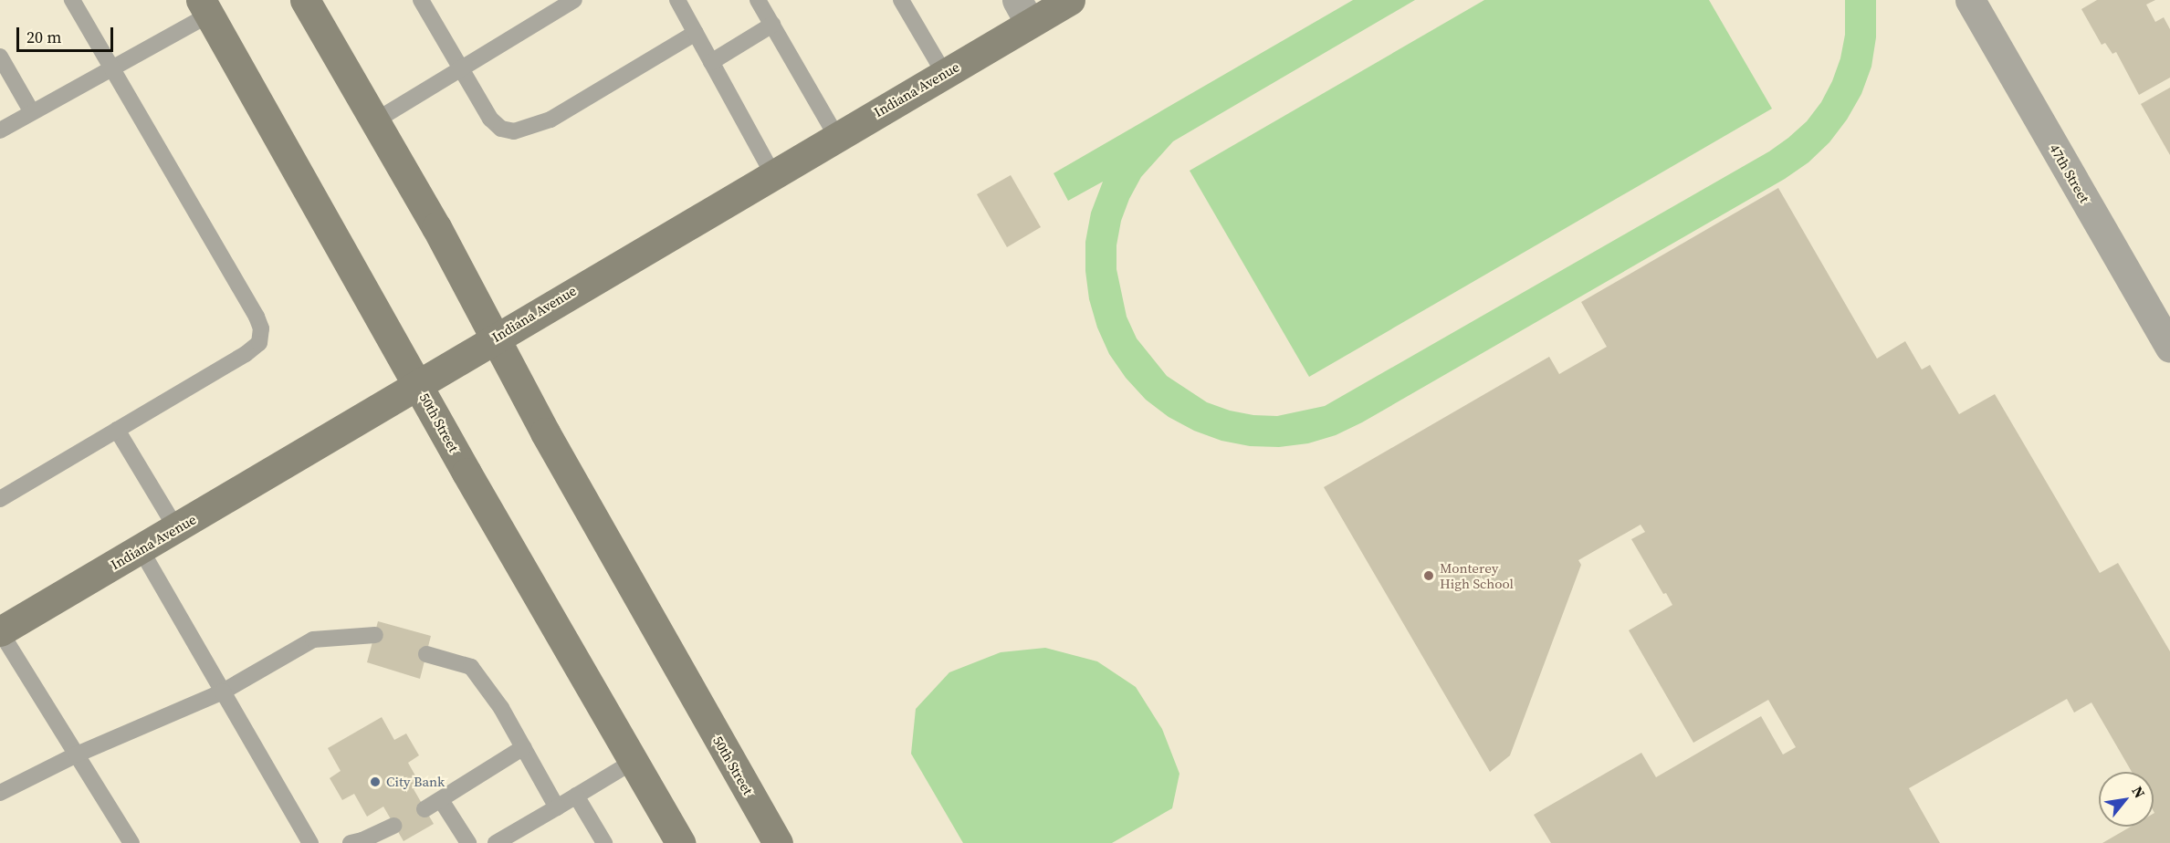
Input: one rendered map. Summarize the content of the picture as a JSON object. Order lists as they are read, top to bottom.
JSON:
{
  "streets": {
    "main road": ["Indiana Avenue", "50th Street"],
    "street": ["47th Street"]
  },
  "crossings": [
    ["Indiana Avenue", "50th Street"]
  ],
  "places": ["Monterey High School", "City Bank"],
  "scale_bar": "20 m",
  "north": "top right"
}
